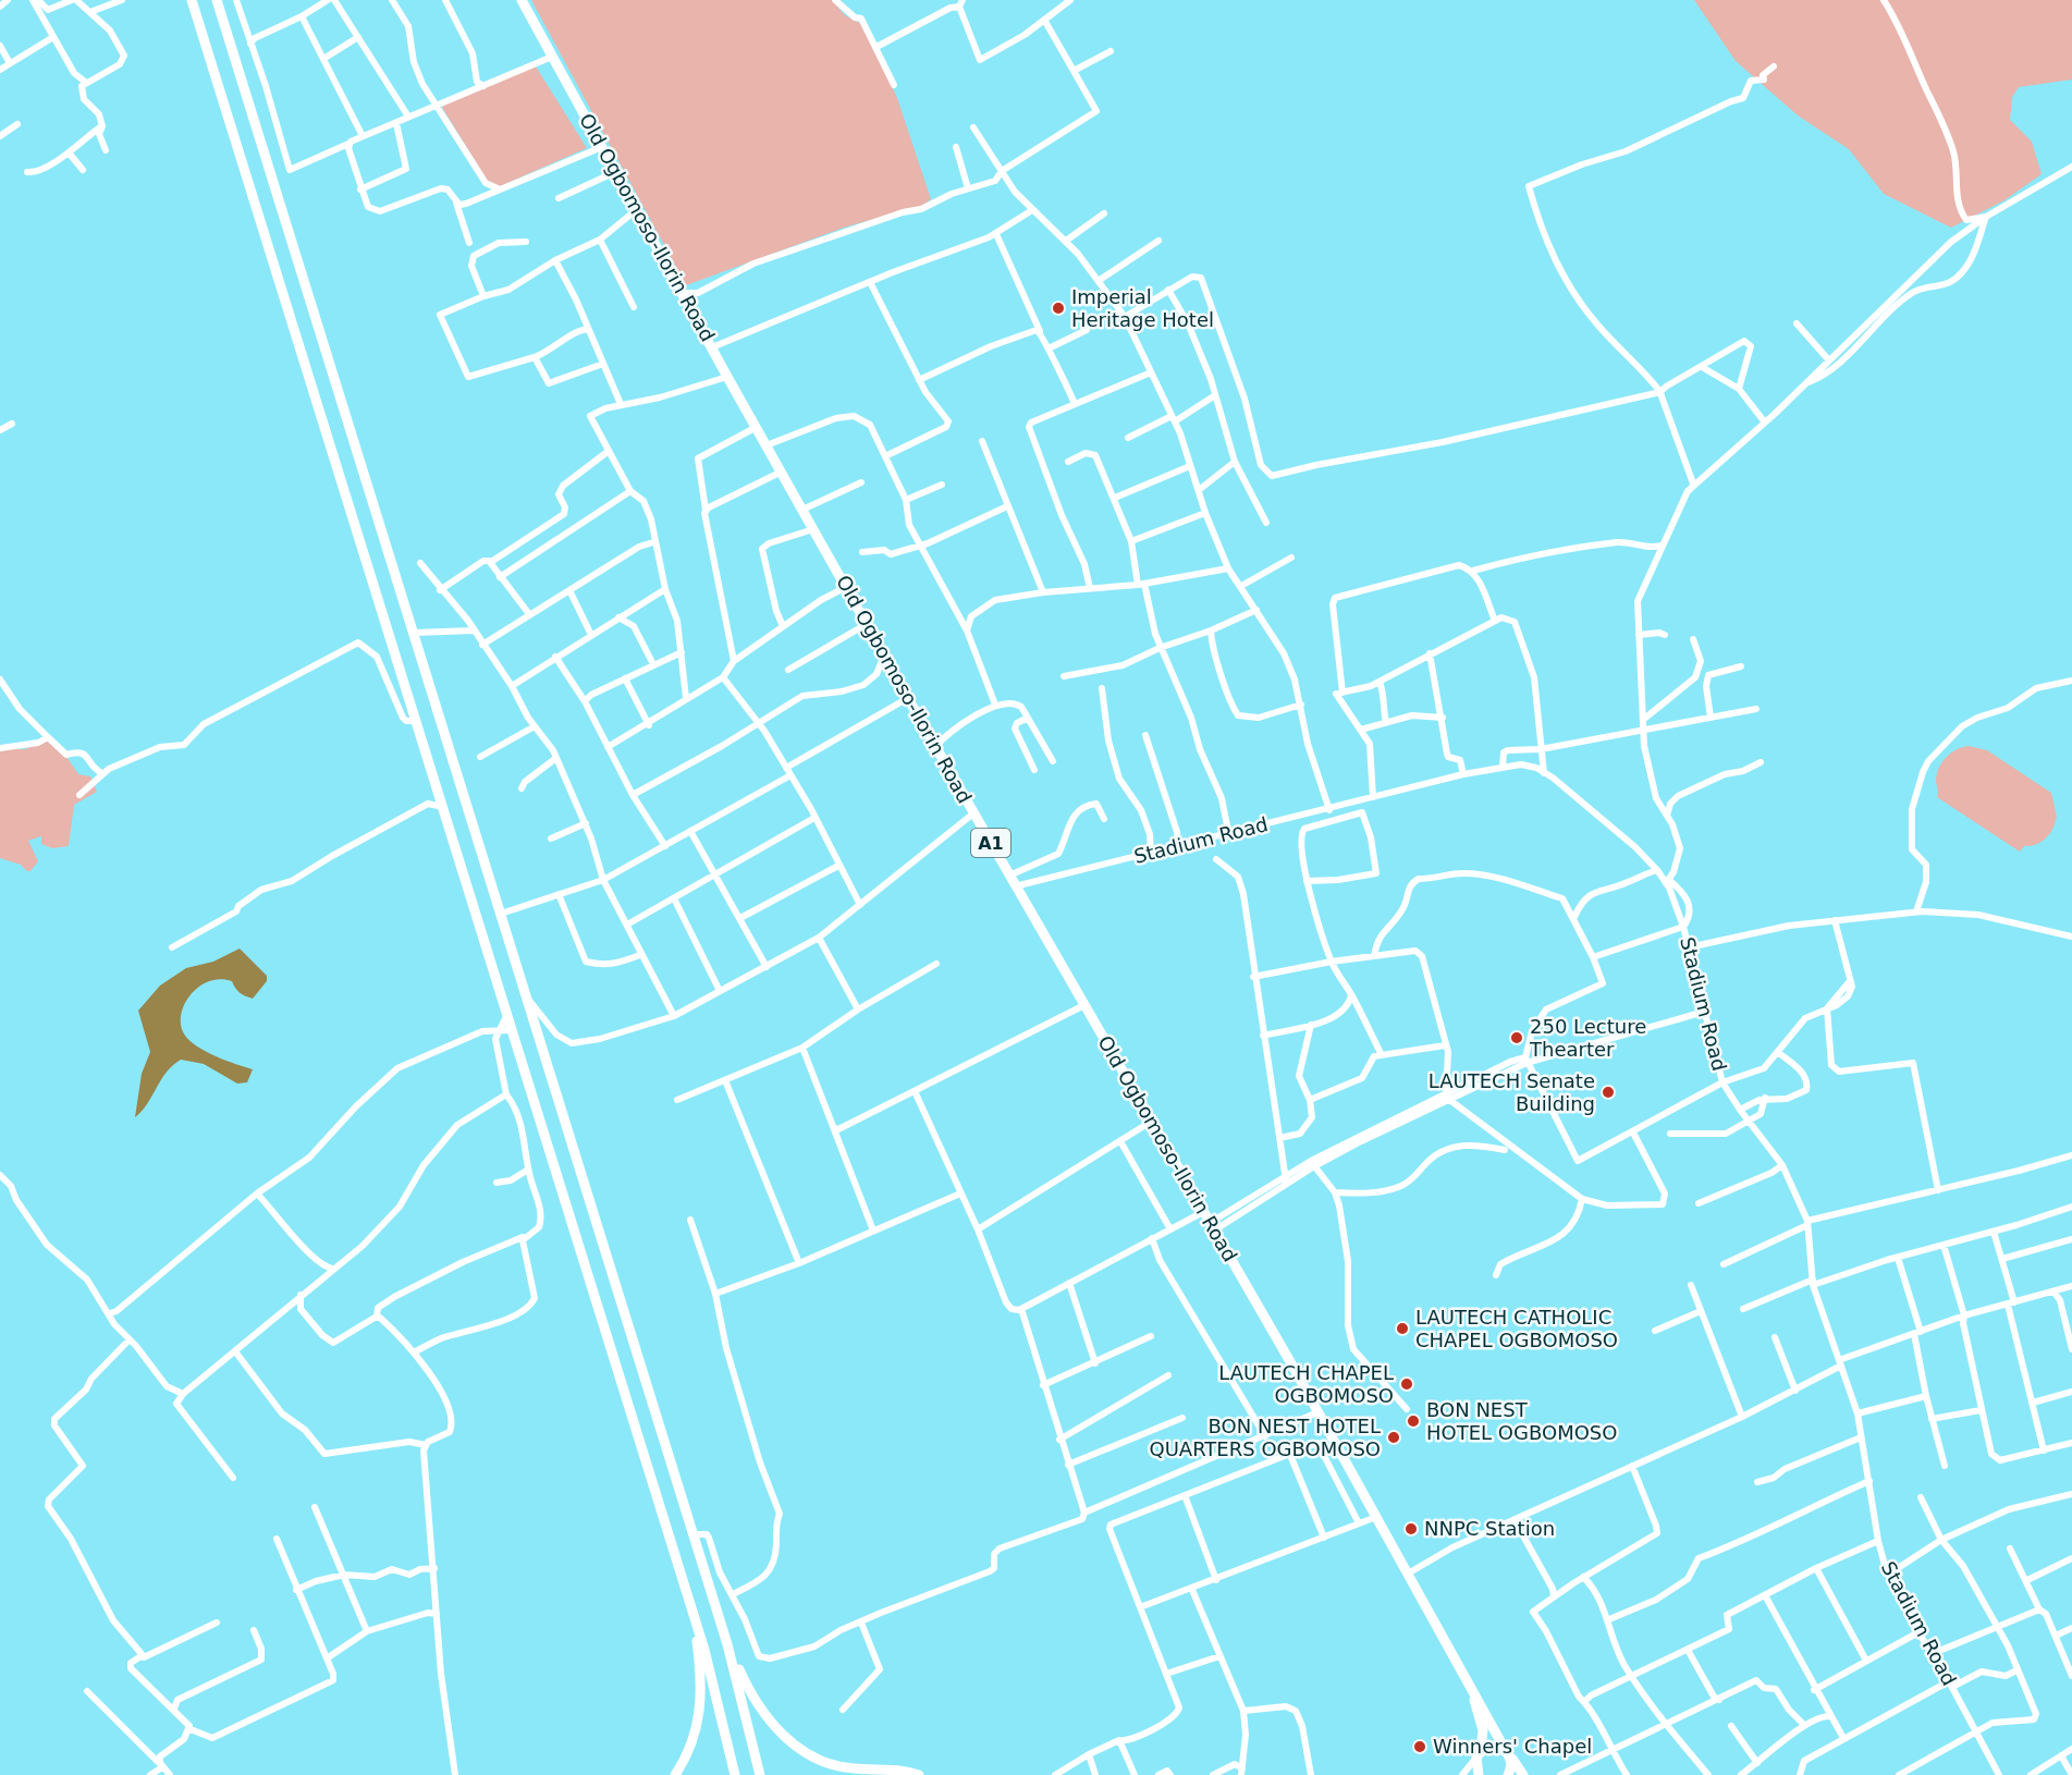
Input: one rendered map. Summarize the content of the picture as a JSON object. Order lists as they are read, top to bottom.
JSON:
{
  "streets": {
    "highway": ["Old Ogbomoso-Ilorin Road", "A1"],
    "street": ["Stadium Road"]
  },
  "crossings": [
    ["Old Ogbomoso-Ilorin Road", "Stadium Road"],
    ["Old Ogbomoso-Ilorin Road", "A1"]
  ],
  "places": [
    "Imperial Heritage Hotel",
    "250 Lecture Thearter",
    "LAUTECH Senate Building",
    "LAUTECH CATHOLIC CHAPEL OGBOMOSO",
    "LAUTECH CHAPEL OGBOMOSO",
    "BON NEST HOTEL OGBOMOSO",
    "BON NEST HOTEL QUARTERS OGBOMOSO",
    "NNPC Station",
    "Winners' Chapel"
  ]
}
